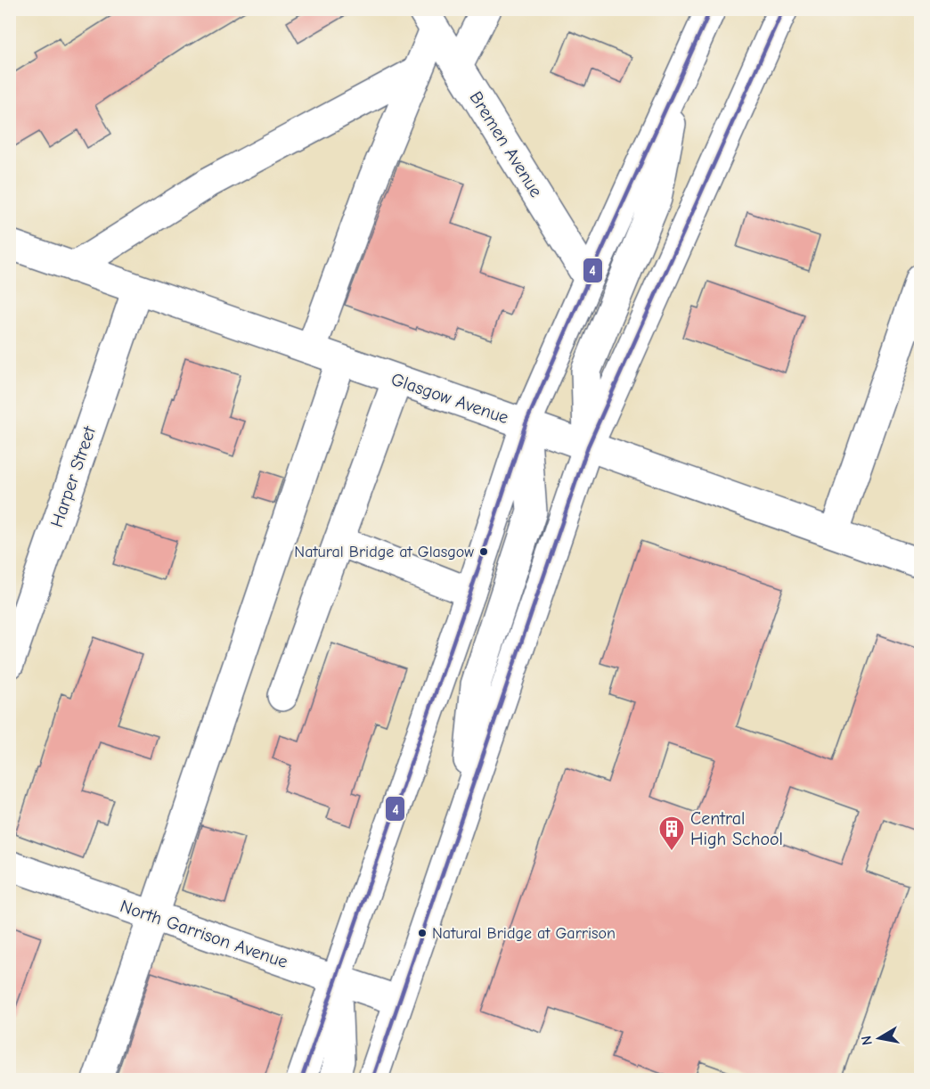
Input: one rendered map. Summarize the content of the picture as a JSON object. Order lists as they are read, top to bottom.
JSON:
{
  "streets": {
    "main road": [
      "Bremen Avenue",
      "Glasgow Avenue",
      "Harper Street",
      "North Garrison Avenue"
    ]
  },
  "crossings": [
    ["Glasgow Avenue", "Harper Street"]
  ],
  "places": {
    "other": ["Natural Bridge at Glasgow", "Natural Bridge at Garrison"],
    "building": ["Central High School"]
  },
  "lines": ["transit line 4"],
  "north": "left"
}
